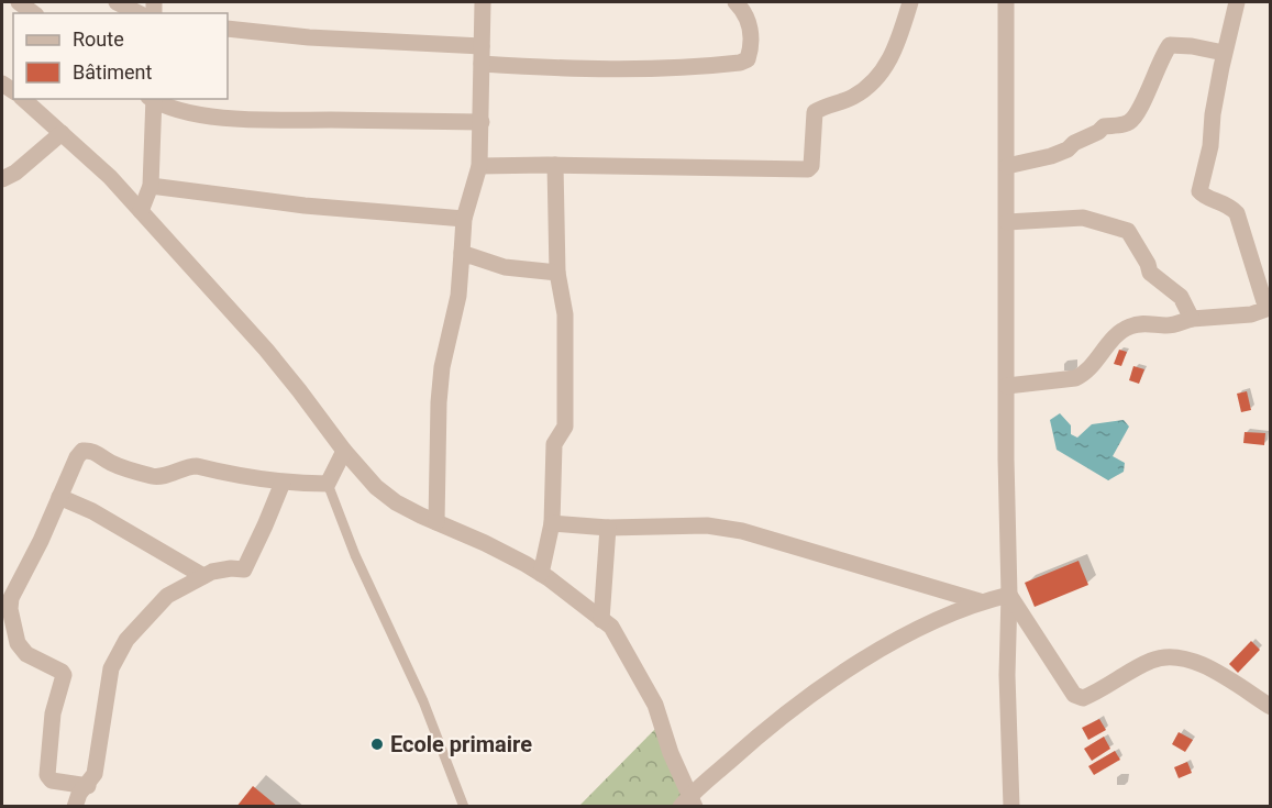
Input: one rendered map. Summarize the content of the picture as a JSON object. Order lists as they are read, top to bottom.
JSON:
{
  "places": ["Ecole primaire"],
  "legend": ["Route", "Bâtiment"]
}
